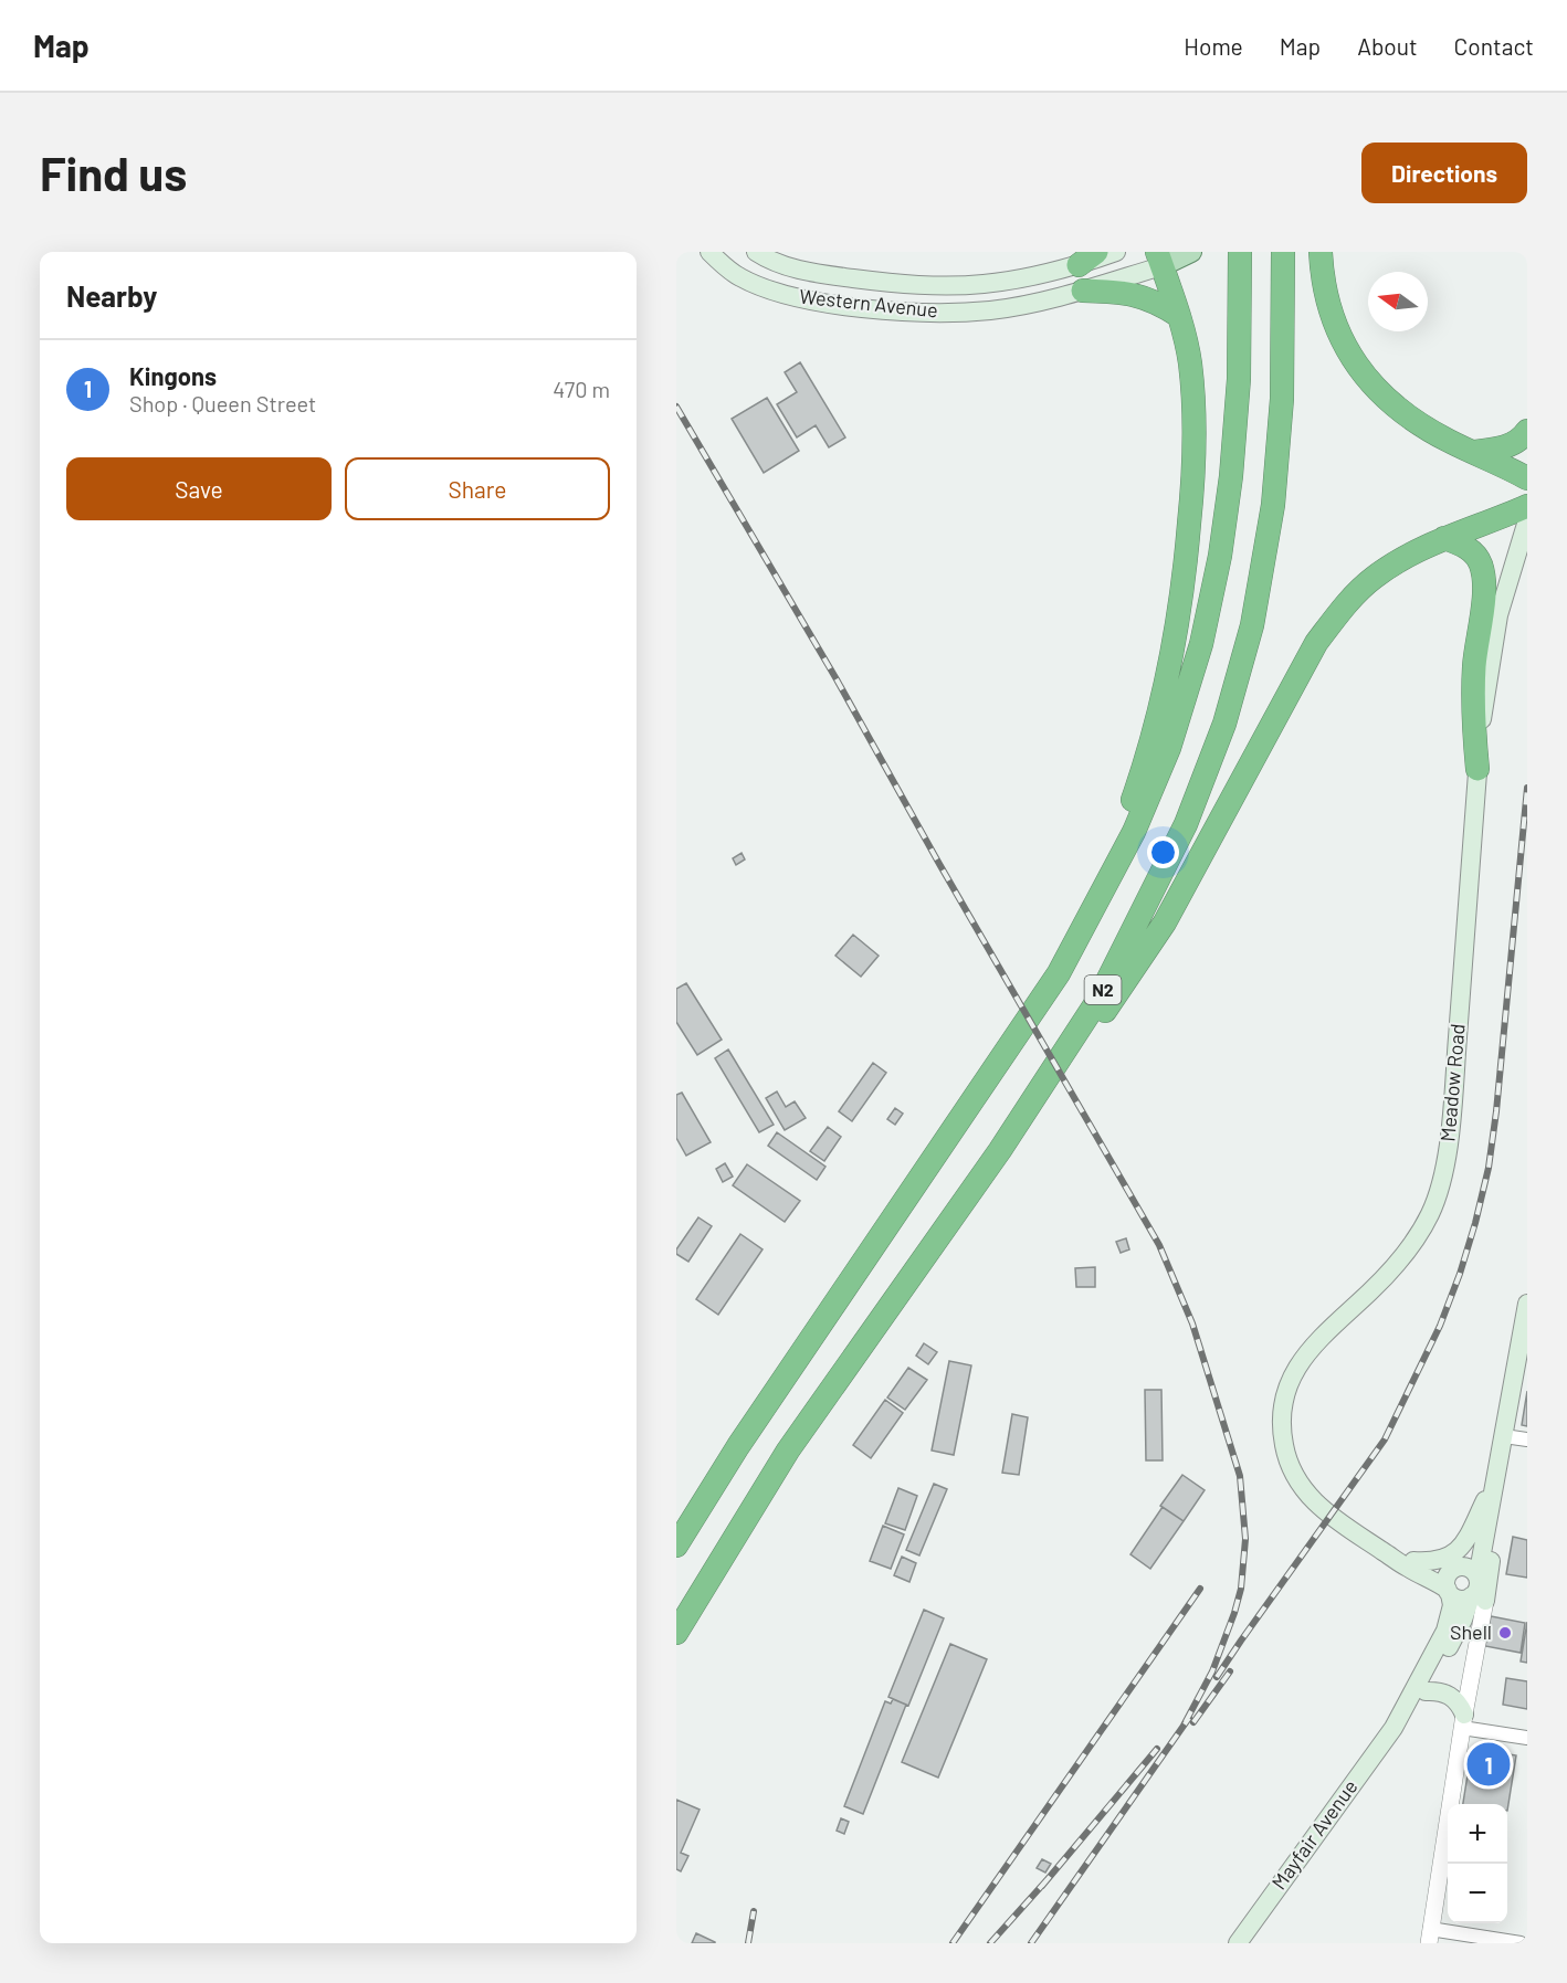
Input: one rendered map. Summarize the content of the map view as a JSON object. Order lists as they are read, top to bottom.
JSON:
{
  "streets": {
    "highway": ["N2"],
    "main road": ["Western Avenue", "Meadow Road", "Mayfair Avenue"]
  },
  "crossings": [
    ["Meadow Road", "Mayfair Avenue"]
  ],
  "places": ["Shell"],
  "north": "left",
  "page": {
    "header": "Map",
    "nav": [
      "Home",
      "Map",
      "About",
      "Contact"
    ],
    "buttons": [
      "Directions",
      ["Save", "Share"]
    ],
    "title": "Find us",
    "heading": "Nearby",
    "list": [
      {
        "mark": "1",
        "name": "Kingons",
        "note": "Shop · Queen Street",
        "value": "470 m"
      }
    ],
    "pins": "1",
    "map_buttons": ["+", "−"]
  }
}
